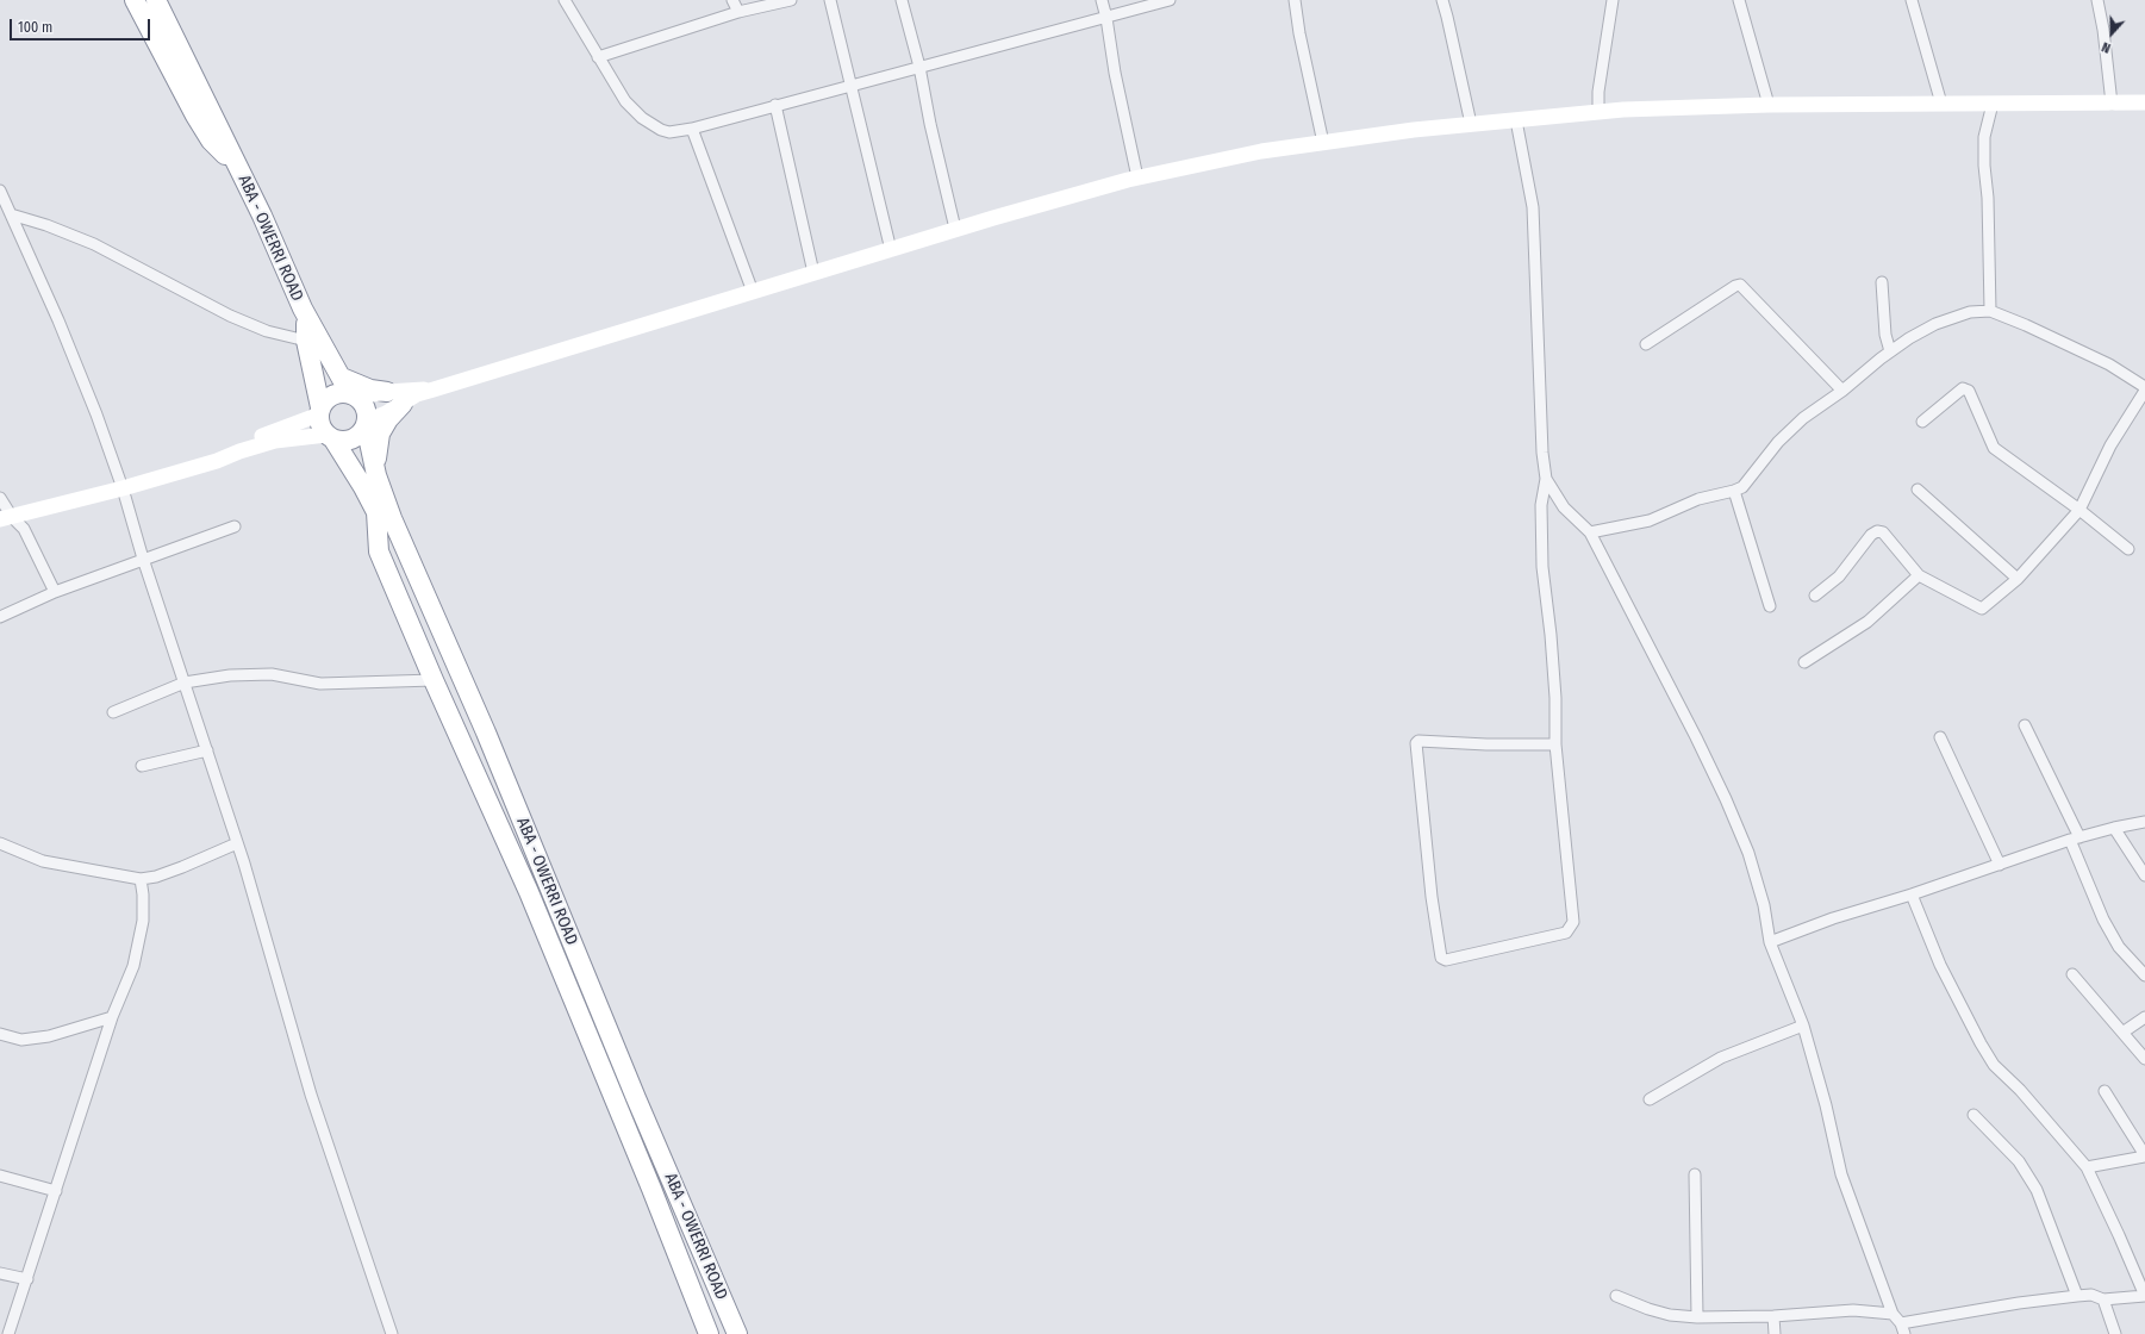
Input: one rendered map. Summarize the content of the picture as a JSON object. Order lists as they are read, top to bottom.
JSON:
{
  "streets": {
    "highway": ["ABA - OWERRI ROAD"]
  },
  "scale_bar": "100 m",
  "north": "bottom"
}
